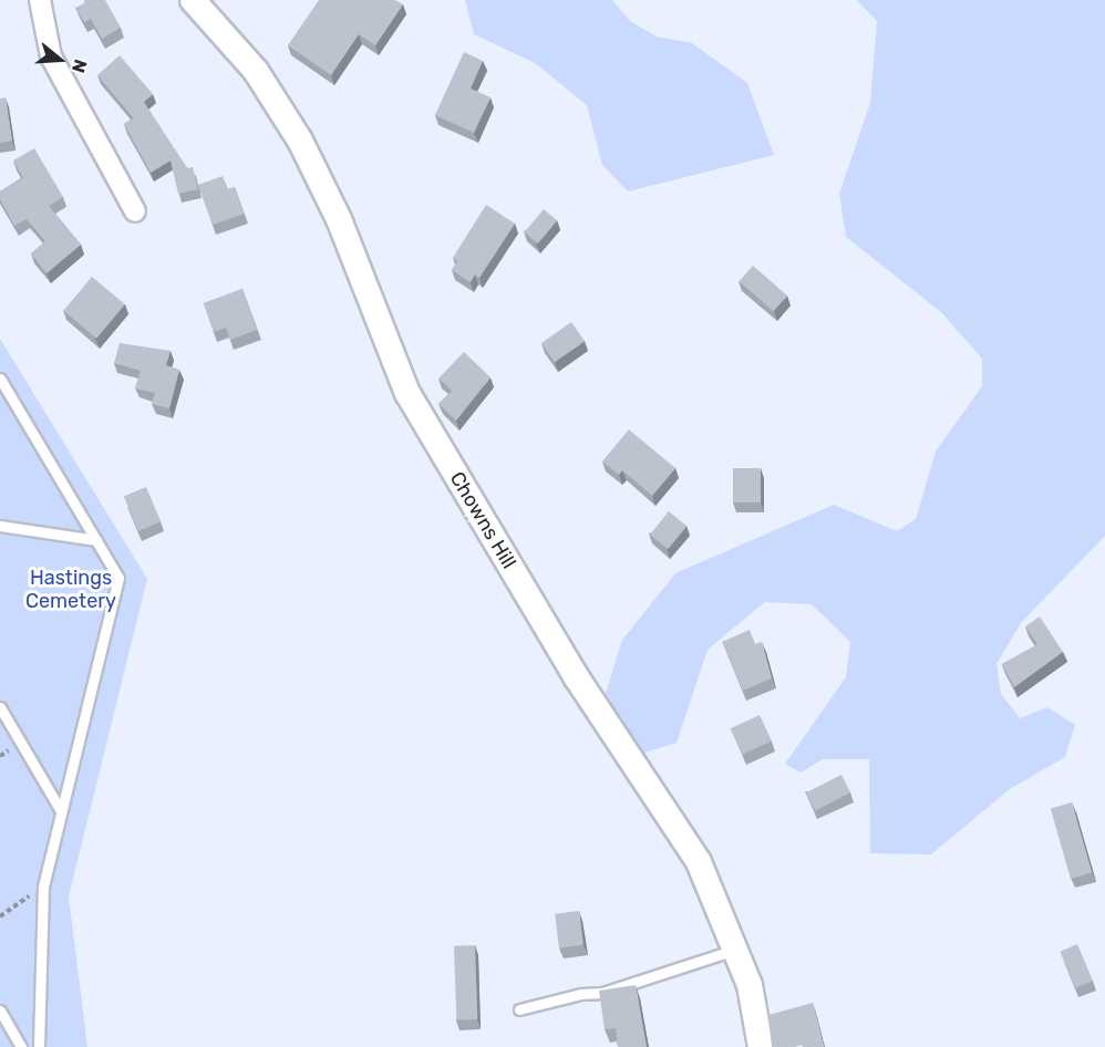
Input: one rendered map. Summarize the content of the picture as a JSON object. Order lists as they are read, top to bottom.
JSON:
{
  "streets": {
    "street": ["Chowns Hill"]
  },
  "parks": ["Hastings Cemetery"],
  "north": "right"
}
